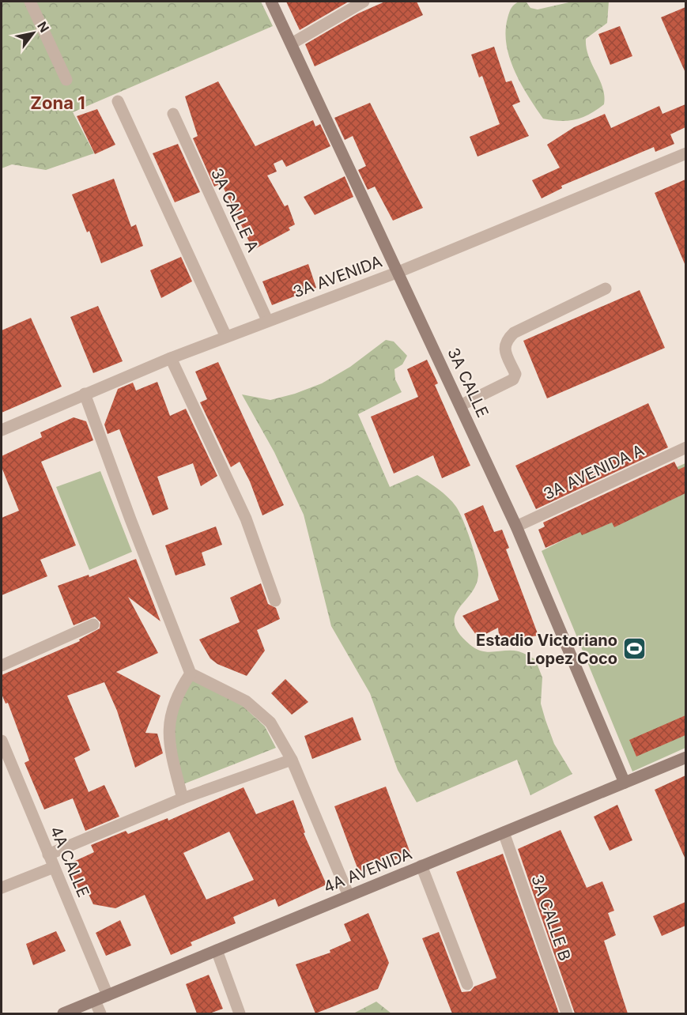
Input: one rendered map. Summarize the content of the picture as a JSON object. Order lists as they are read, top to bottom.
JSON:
{
  "streets": {
    "street": [
      "3A CALLE A",
      "3A AVENIDA",
      "3A CALLE",
      "3A AVENIDA A",
      "4A CALLE",
      "4A AVENIDA",
      "3A CALLE B"
    ]
  },
  "crossings": [
    ["3A CALLE A", "3A AVENIDA"],
    ["3A AVENIDA", "3A CALLE"],
    ["3A CALLE", "3A AVENIDA A"],
    ["3A CALLE", "4A AVENIDA"],
    ["4A CALLE", "4A AVENIDA"],
    ["4A AVENIDA", "3A CALLE B"]
  ],
  "districts": ["Zona 1"],
  "places": {
    "sports": ["Estadio Victoriano Lopez Coco"]
  },
  "north": "top right"
}
